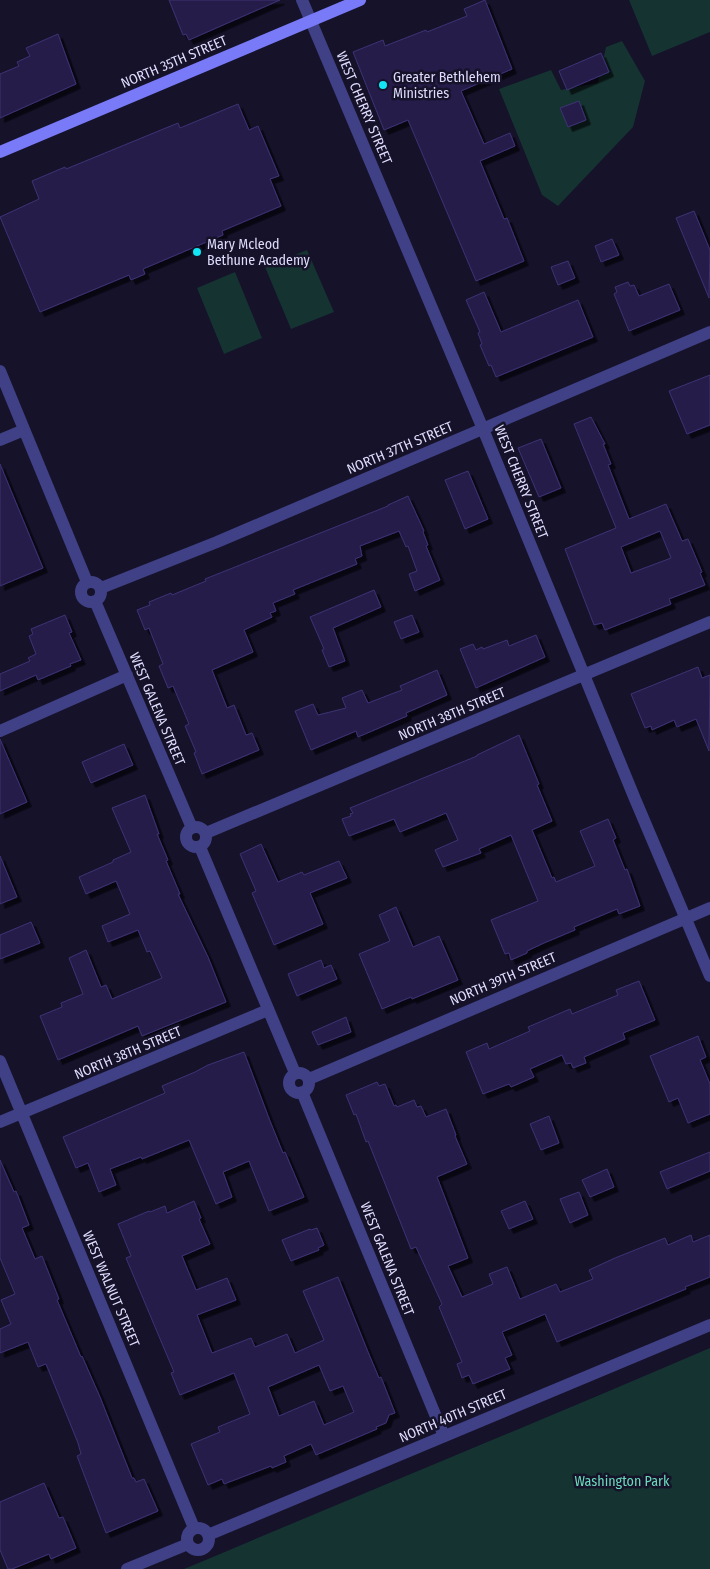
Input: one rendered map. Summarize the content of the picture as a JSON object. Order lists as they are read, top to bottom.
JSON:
{
  "streets": {
    "main road": ["NORTH 35TH STREET"],
    "street": [
      "WEST CHERRY STREET",
      "NORTH 37TH STREET",
      "WEST GALENA STREET",
      "NORTH 38TH STREET",
      "NORTH 39TH STREET",
      "WEST WALNUT STREET",
      "NORTH 40TH STREET"
    ]
  },
  "crossings": [
    ["NORTH 35TH STREET", "WEST CHERRY STREET"],
    ["WEST CHERRY STREET", "NORTH 37TH STREET"],
    ["WEST CHERRY STREET", "NORTH 38TH STREET"],
    ["WEST CHERRY STREET", "NORTH 39TH STREET"],
    ["NORTH 37TH STREET", "WEST GALENA STREET"],
    ["WEST GALENA STREET", "NORTH 38TH STREET"],
    ["WEST GALENA STREET", "NORTH 39TH STREET"],
    ["WEST GALENA STREET", "NORTH 40TH STREET"],
    ["NORTH 38TH STREET", "WEST WALNUT STREET"],
    ["WEST WALNUT STREET", "NORTH 40TH STREET"]
  ],
  "parks": ["Washington Park"],
  "places": ["Greater Bethlehem Ministries", "Mary Mcleod Bethune Academy"]
}
